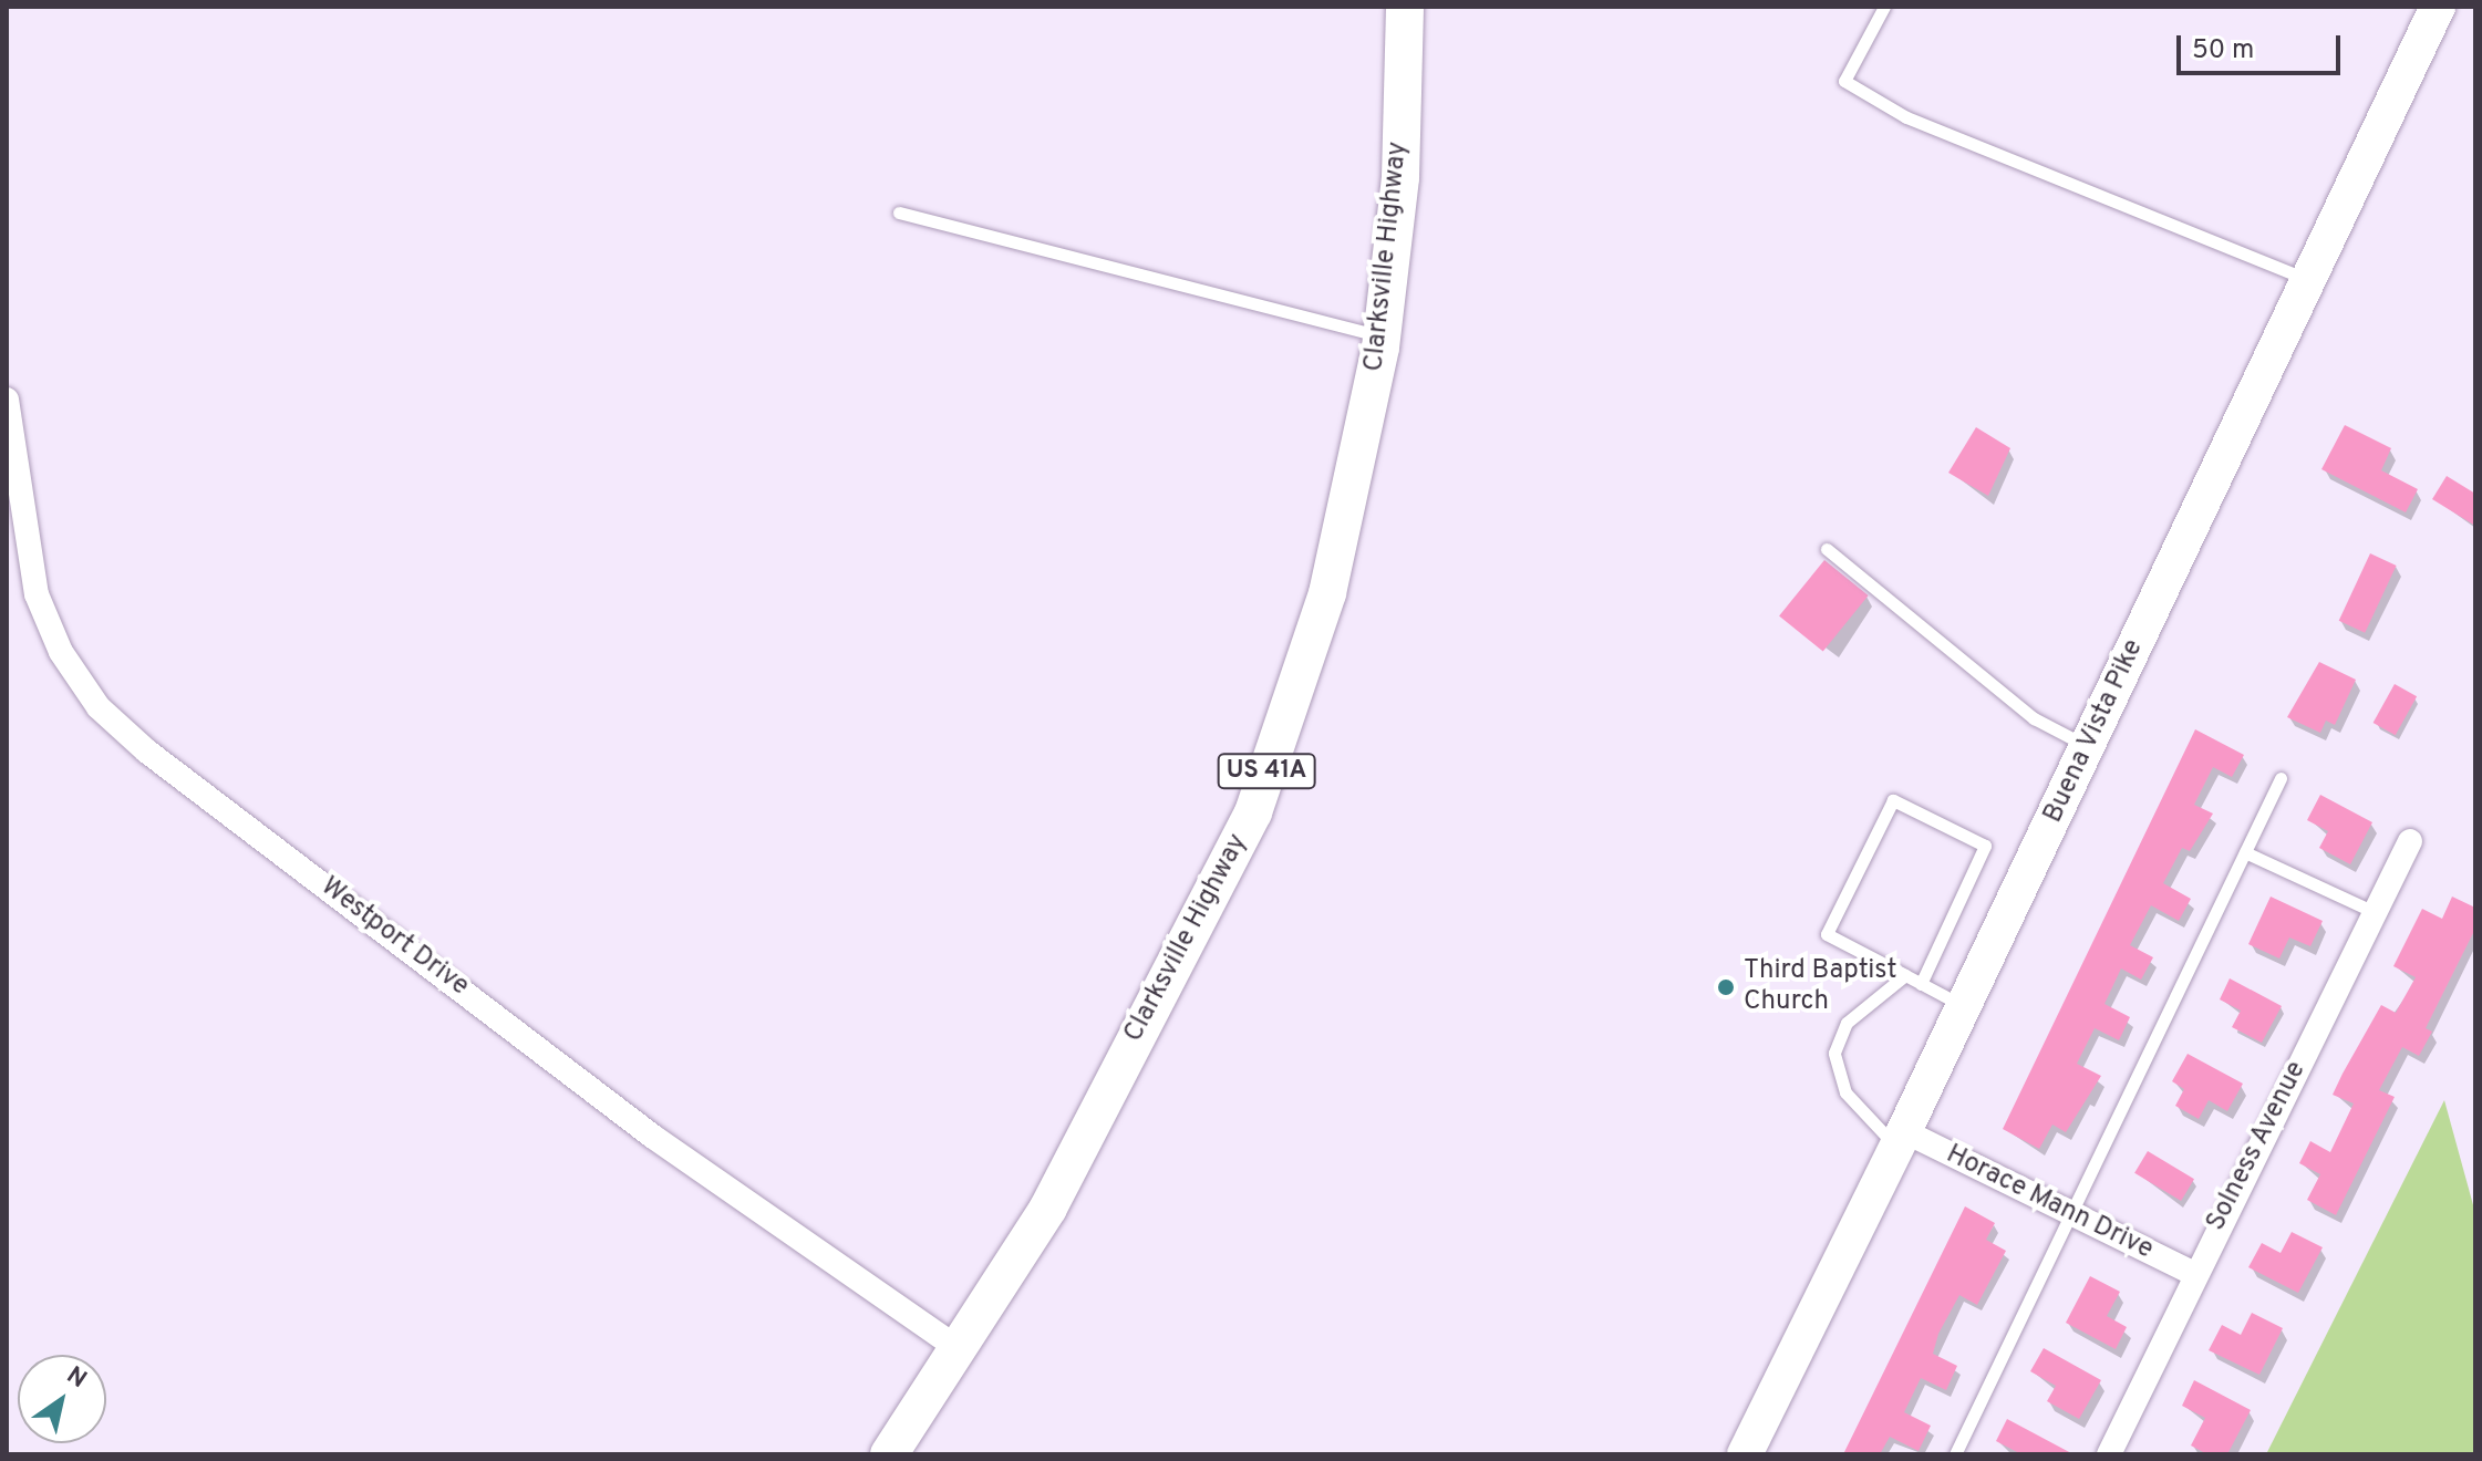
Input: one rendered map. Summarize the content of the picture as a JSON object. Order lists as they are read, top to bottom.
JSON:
{
  "streets": {
    "main road": ["Clarksville Highway", "Buena Vista Pike", "US 41A"],
    "street": ["Westport Drive", "Solness Avenue", "Horace Mann Drive"]
  },
  "crossings": [
    ["Clarksville Highway", "Westport Drive"],
    ["Buena Vista Pike", "Horace Mann Drive"],
    ["Solness Avenue", "Horace Mann Drive"]
  ],
  "places": ["Third Baptist Church"],
  "scale_bar": "50 m",
  "north": "top right"
}
